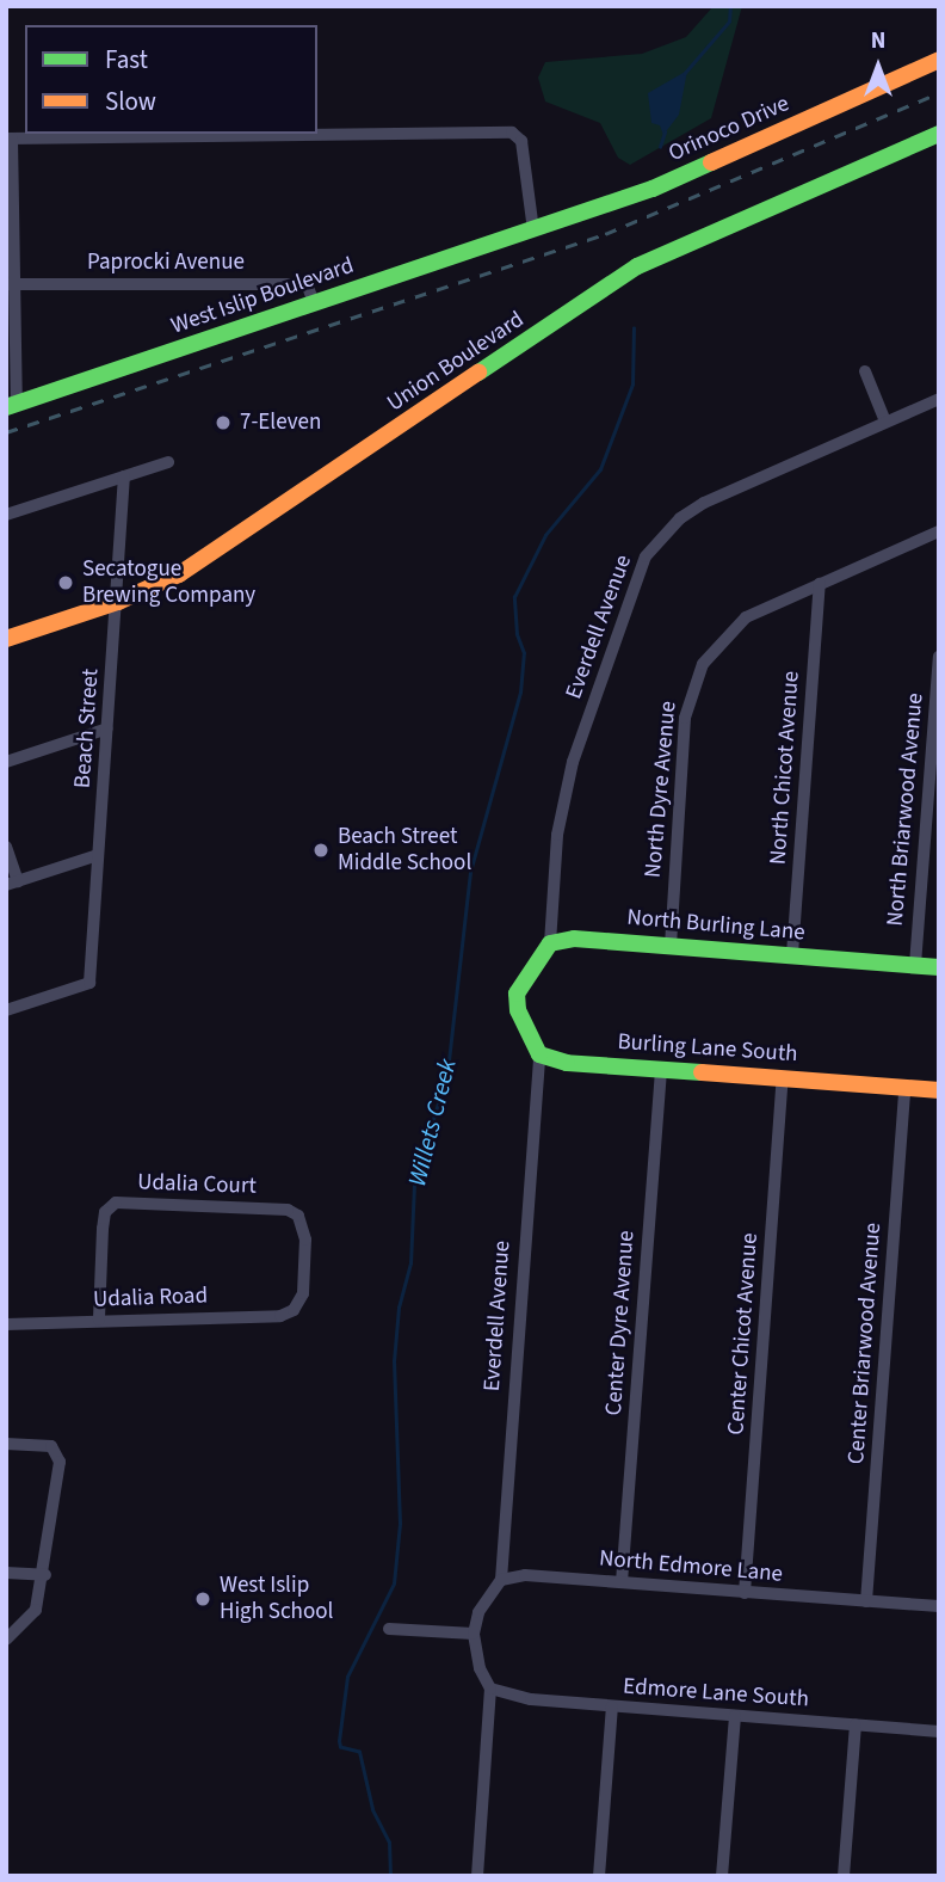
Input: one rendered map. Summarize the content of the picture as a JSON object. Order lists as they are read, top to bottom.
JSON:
{
  "streets": {
    "street": [
      "Orinoco Drive",
      "Paprocki Avenue",
      "West Islip Boulevard",
      "Union Boulevard",
      "Everdell Avenue",
      "Beach Street",
      "North Chicot Avenue",
      "North Dyre Avenue",
      "North Briarwood Avenue",
      "North Burling Lane",
      "Burling Lane South",
      "Udalia Court",
      "Udalia Road",
      "Center Dyre Avenue",
      "Center Chicot Avenue",
      "Center Briarwood Avenue",
      "North Edmore Lane",
      "Edmore Lane South"
    ]
  },
  "crossings": [
    ["Orinoco Drive", "West Islip Boulevard"],
    ["Paprocki Avenue", "West Islip Boulevard"],
    ["Union Boulevard", "Beach Street"],
    ["Everdell Avenue", "North Burling Lane"],
    ["Everdell Avenue", "Burling Lane South"],
    ["Everdell Avenue", "North Edmore Lane"],
    ["North Chicot Avenue", "North Dyre Avenue"],
    ["North Chicot Avenue", "North Burling Lane"],
    ["North Dyre Avenue", "North Burling Lane"],
    ["North Briarwood Avenue", "North Burling Lane"],
    ["Burling Lane South", "Center Dyre Avenue"],
    ["Burling Lane South", "Center Chicot Avenue"],
    ["Burling Lane South", "Center Briarwood Avenue"],
    ["Udalia Court", "Udalia Road"],
    ["Center Dyre Avenue", "North Edmore Lane"],
    ["Center Chicot Avenue", "North Edmore Lane"],
    ["Center Briarwood Avenue", "North Edmore Lane"]
  ],
  "water": ["Willets Creek"],
  "places": [
    "7-Eleven",
    "Secatogue Brewing Company",
    "Beach Street Middle School",
    "West Islip High School"
  ],
  "legend": ["Fast", "Slow"],
  "north": "top"
}
